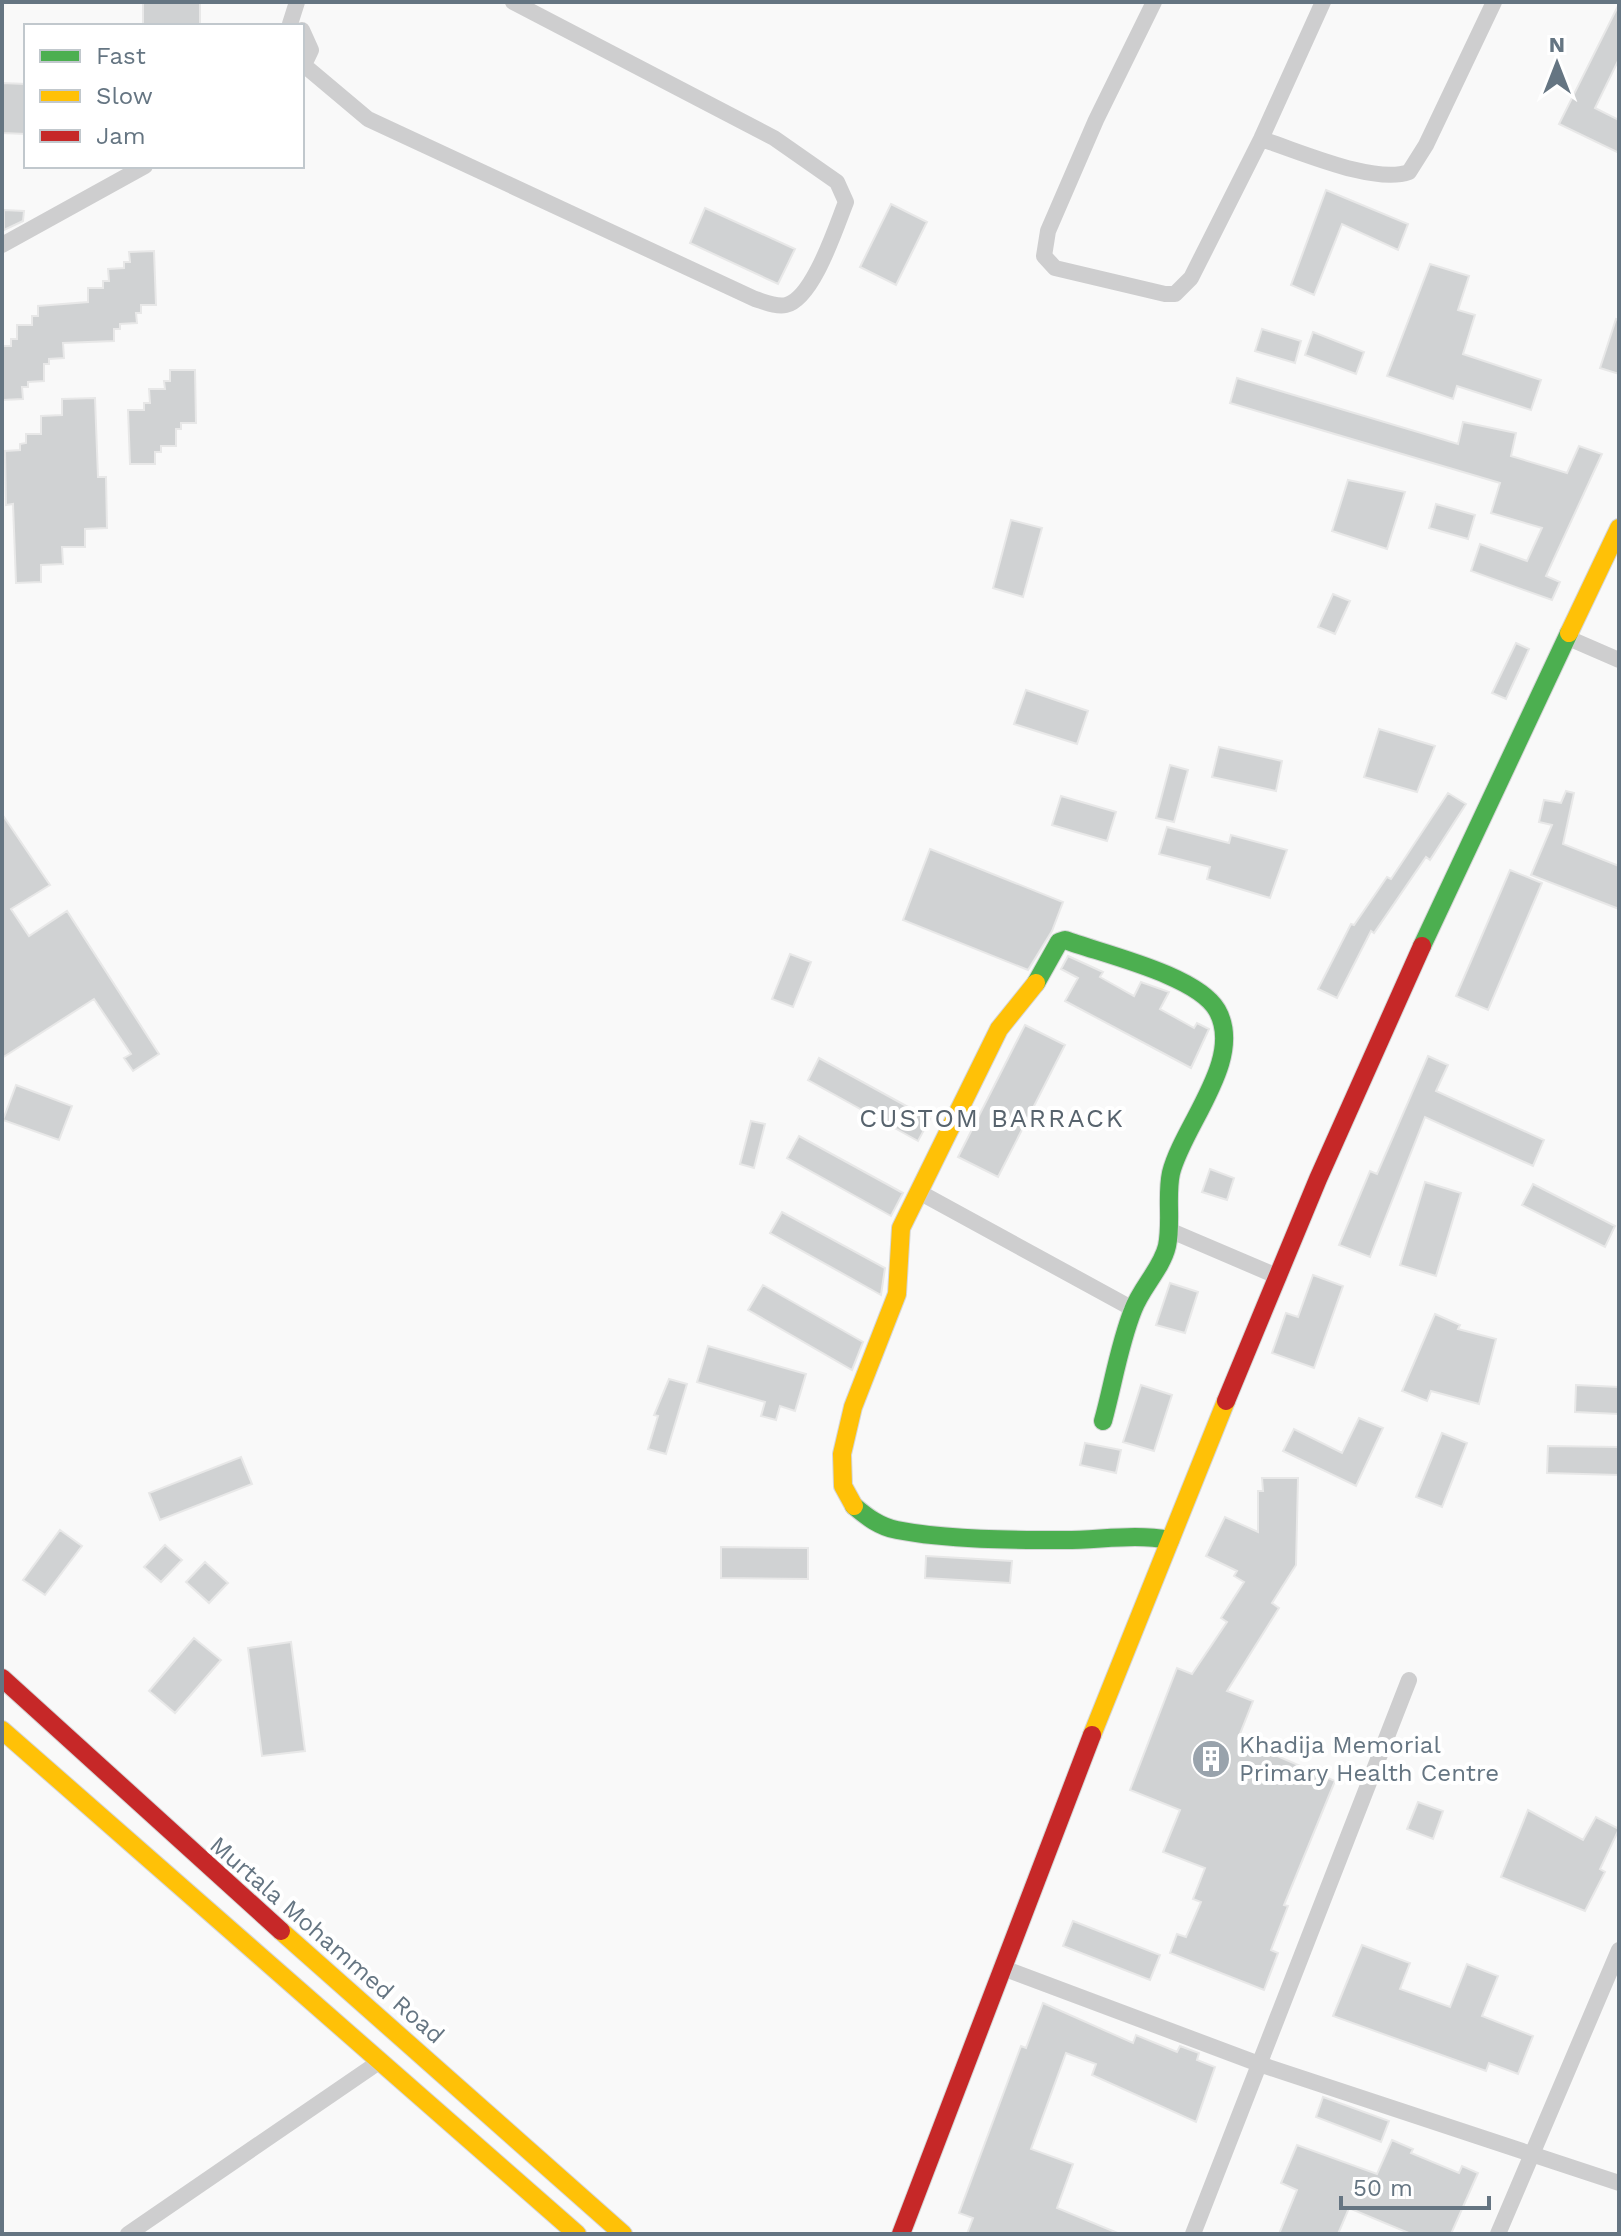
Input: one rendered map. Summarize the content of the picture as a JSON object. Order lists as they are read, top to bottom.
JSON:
{
  "streets": {
    "main road": ["Murtala Mohammed Road"]
  },
  "districts": ["CUSTOM BARRACK"],
  "places": {
    "building": ["Khadija Memorial Primary Health Centre"]
  },
  "legend": ["Fast", "Slow", "Jam"],
  "scale_bar": "50 m",
  "north": "top"
}
